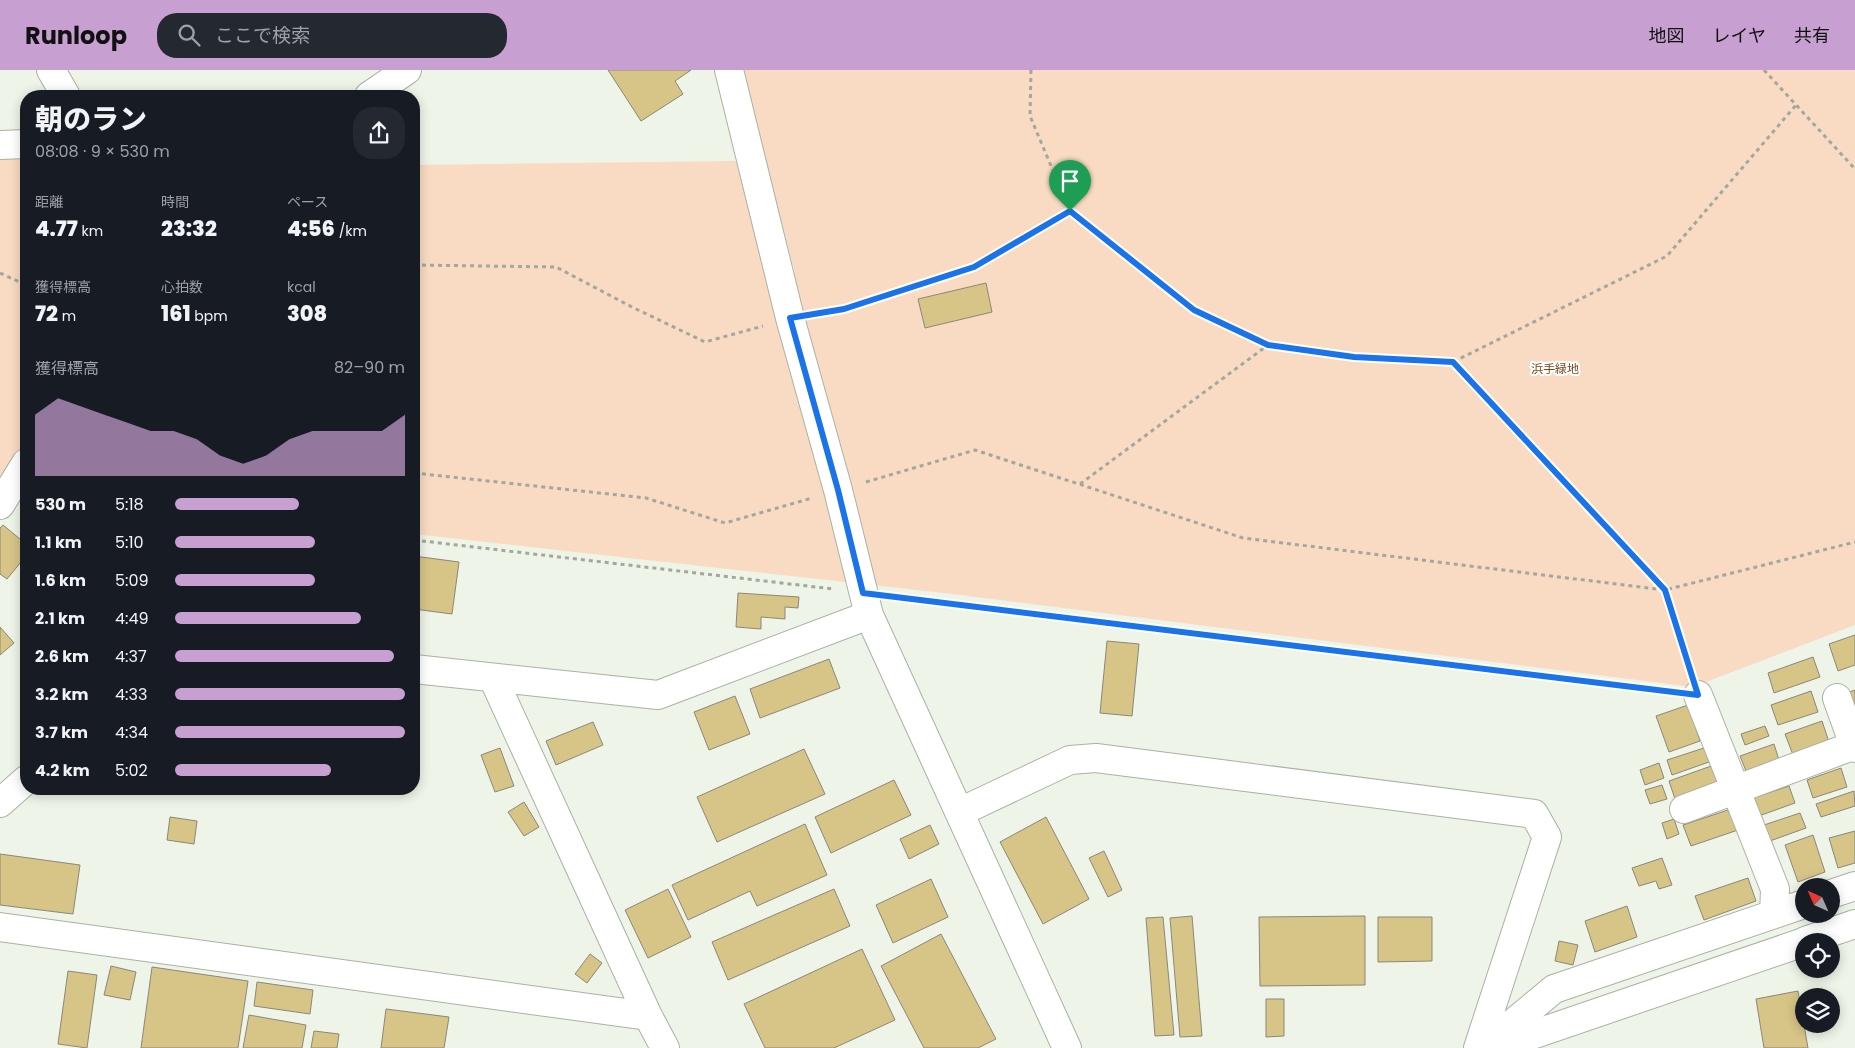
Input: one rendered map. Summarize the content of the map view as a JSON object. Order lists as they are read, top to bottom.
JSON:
{
  "parks": ["浜手緑地"],
  "north": "top left",
  "page": {
    "header": "Runloop",
    "search": "ここで検索",
    "nav": ["地図", "レイヤ", "共有"],
    "heading": ["朝のラン", "08:08 · 9 × 530 m"],
    "stats": [
      ["距離", "4.77 km"],
      ["時間", "23:32"],
      ["ペース", "4:56 /km"],
      ["獲得標高", "72 m"],
      ["心拍数", "161 bpm"],
      ["kcal", "308"]
    ],
    "chart": ["獲得標高", "82–90 m"],
    "list": [
      {
        "name": "530 m",
        "note": "5:18"
      },
      {
        "name": "1.1 km",
        "note": "5:10"
      },
      {
        "name": "1.6 km",
        "note": "5:09"
      },
      {
        "name": "2.1 km",
        "note": "4:49"
      },
      {
        "name": "2.6 km",
        "note": "4:37"
      },
      {
        "name": "3.2 km",
        "note": "4:33"
      },
      {
        "name": "3.7 km",
        "note": "4:34"
      },
      {
        "name": "4.2 km",
        "note": "5:02"
      }
    ]
  }
}
